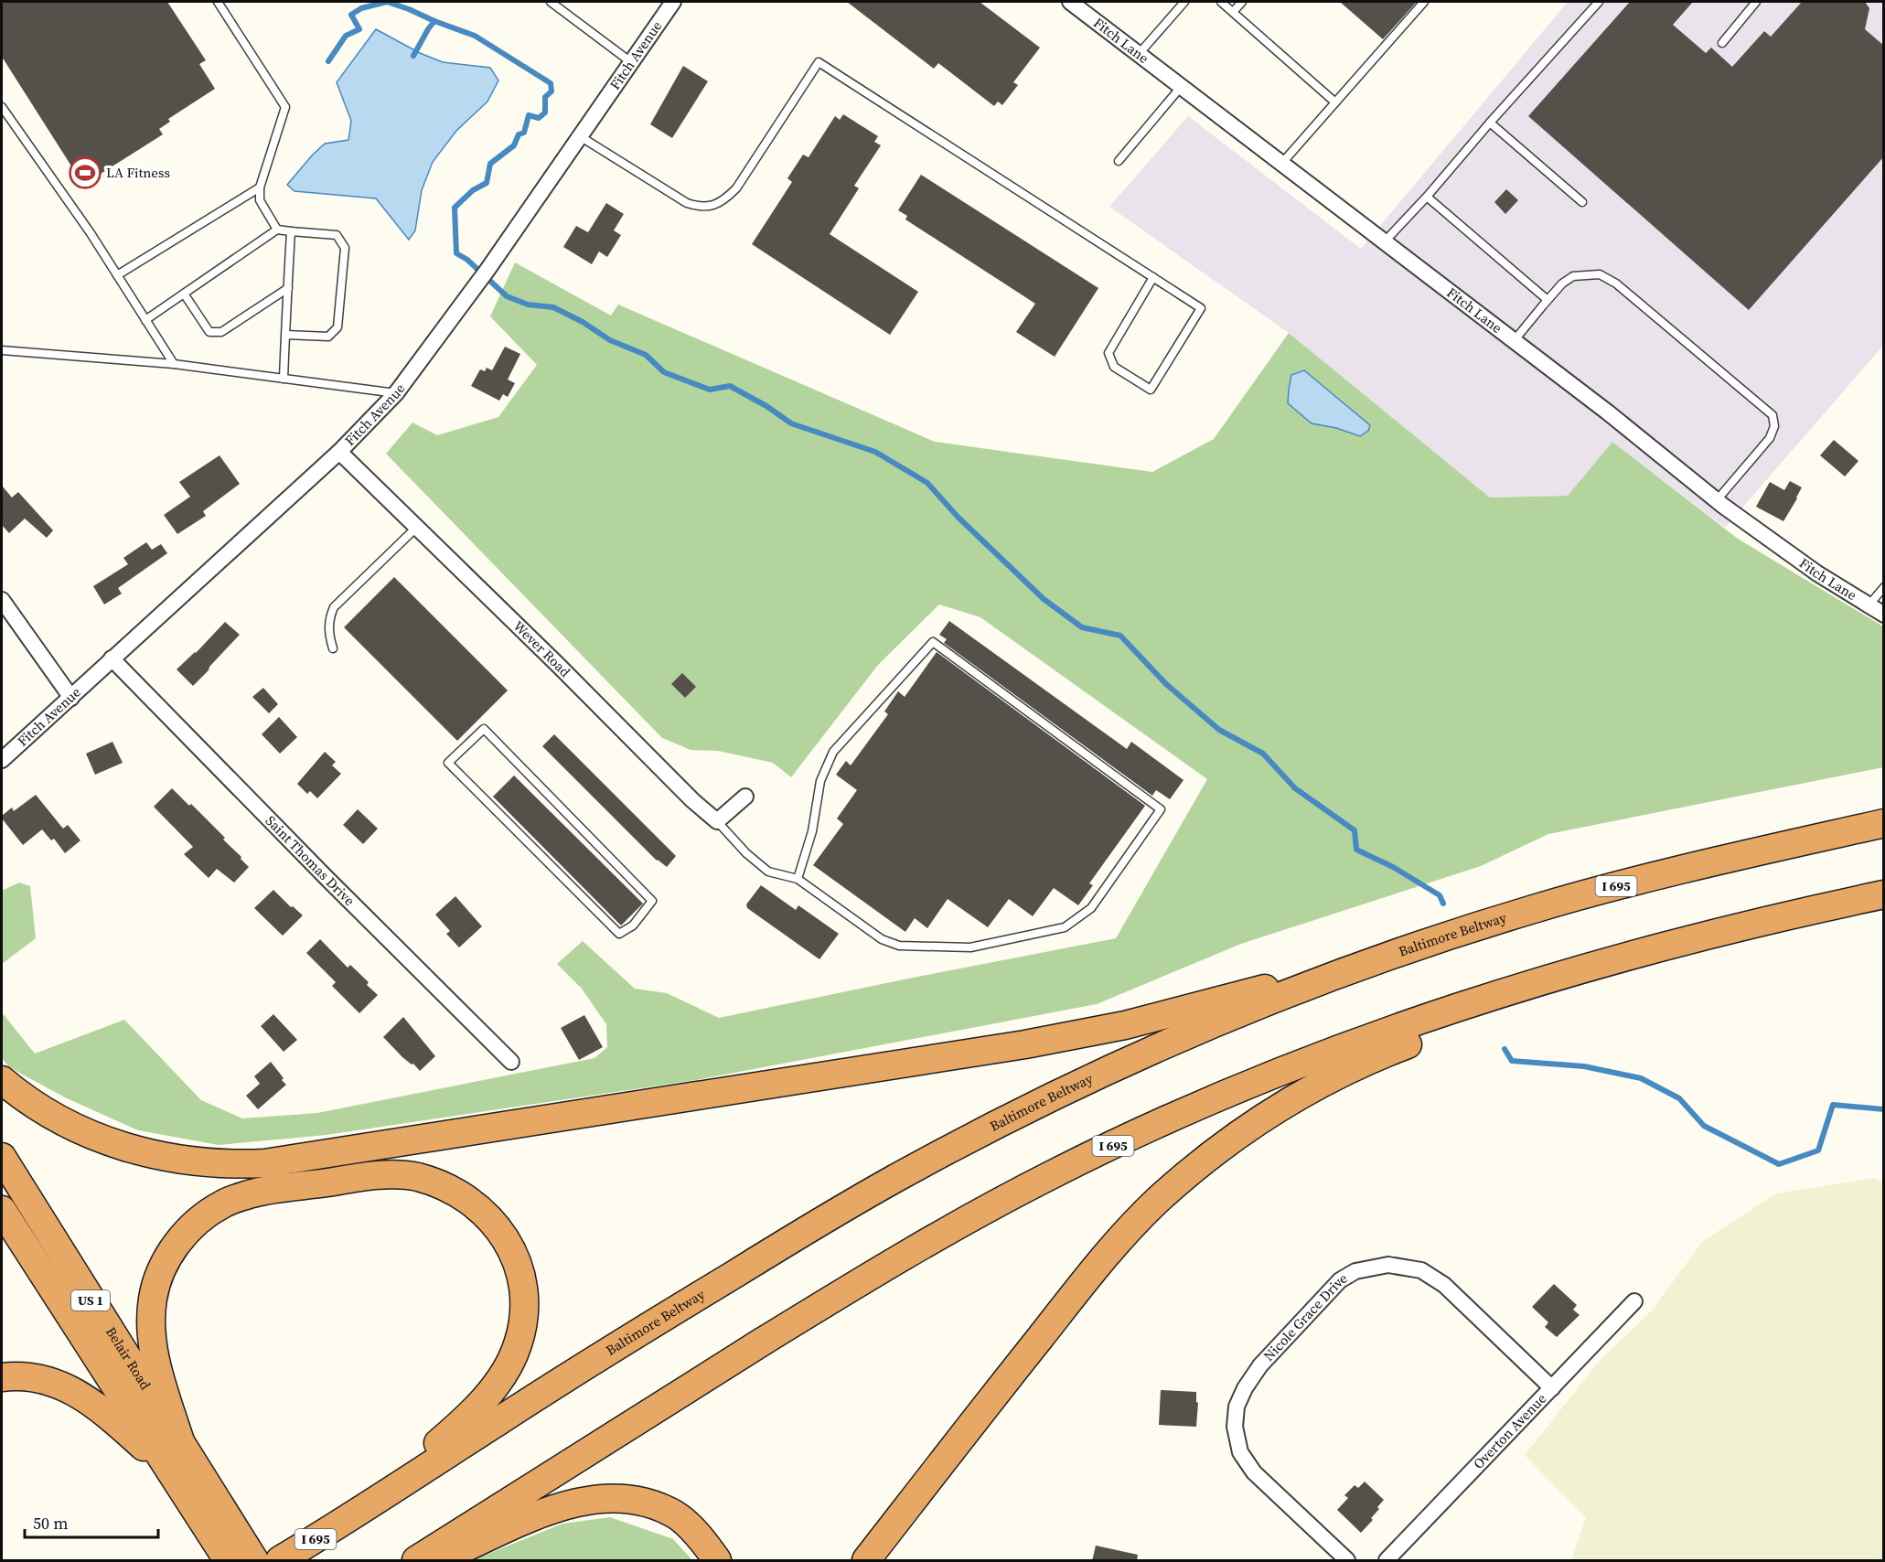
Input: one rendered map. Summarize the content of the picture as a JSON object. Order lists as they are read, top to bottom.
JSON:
{
  "streets": {
    "highway": [
      "I 695",
      "Baltimore Beltway",
      "US 1",
      "Belair Road"
    ],
    "street": [
      "Fitch Lane",
      "Fitch Avenue",
      "Wever Road",
      "Saint Thomas Drive",
      "Nicole Grace Drive",
      "Overton Avenue"
    ]
  },
  "crossings": [
    ["Fitch Avenue", "Wever Road"],
    ["Fitch Avenue", "Saint Thomas Drive"],
    ["Nicole Grace Drive", "Overton Avenue"]
  ],
  "places": {
    "sports": ["LA Fitness"]
  },
  "scale_bar": "50 m"
}
